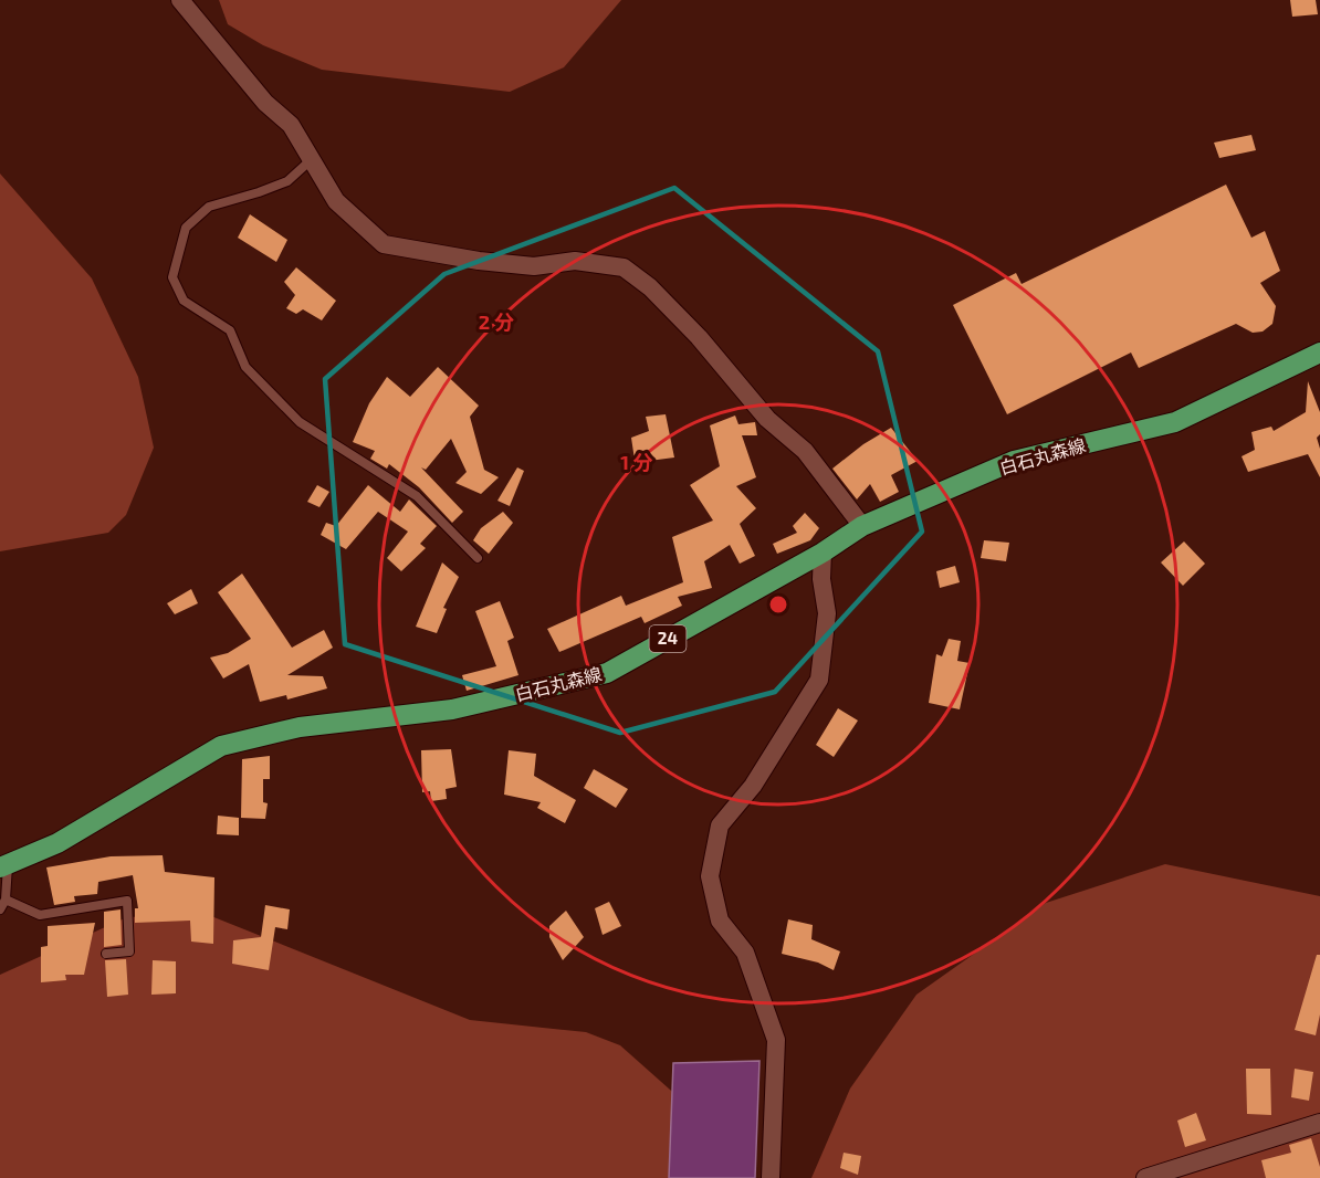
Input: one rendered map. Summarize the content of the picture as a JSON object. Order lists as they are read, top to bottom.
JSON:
{
  "streets": {
    "main road": ["白石丸森線", "24"]
  },
  "rings": ["2 分", "1 分"]
}
